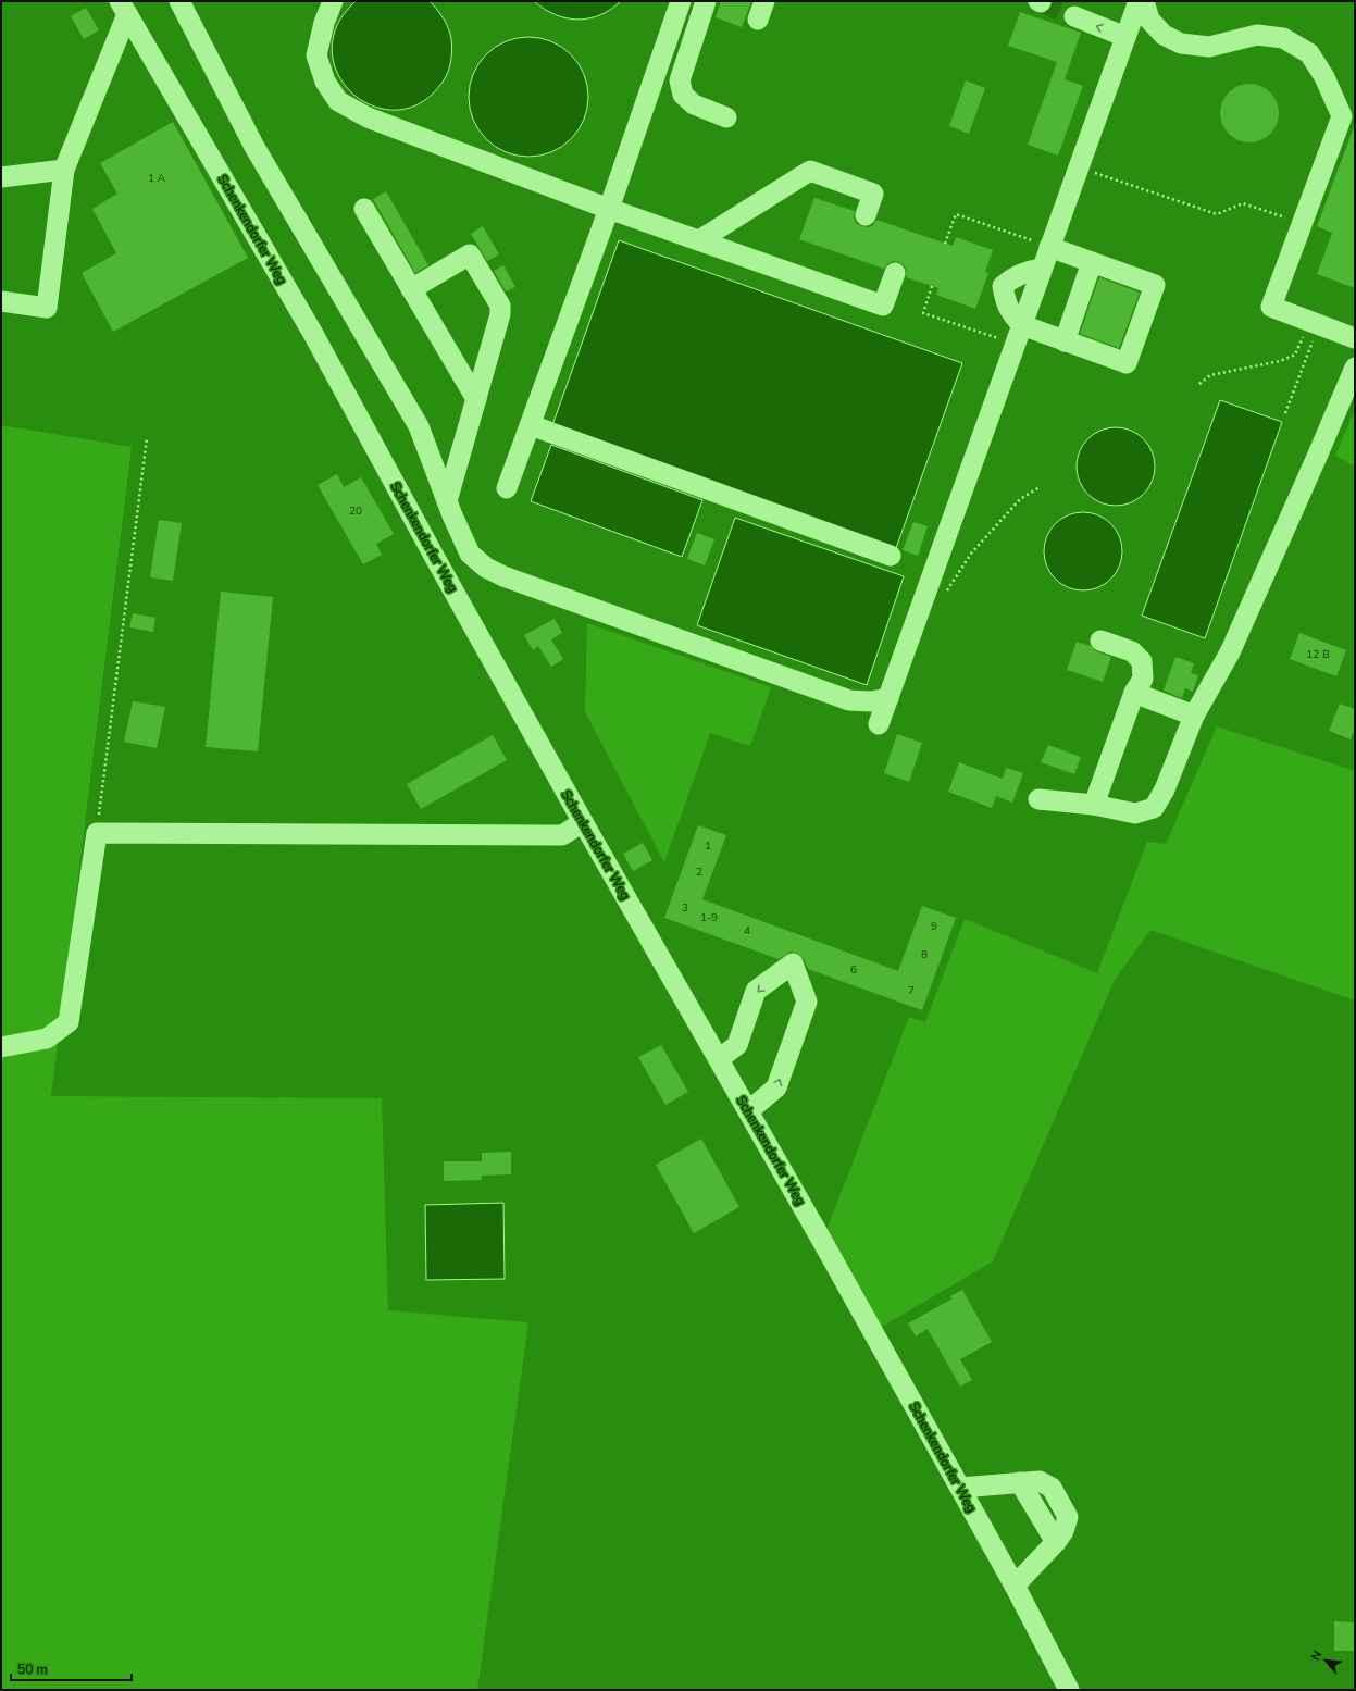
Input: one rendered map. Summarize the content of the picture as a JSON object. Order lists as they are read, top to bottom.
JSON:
{
  "streets": {
    "street": ["Schenkendorfer Weg"]
  },
  "house_numbers": [
    "1 A",
    "20",
    "12 B",
    "1",
    "2",
    "3",
    "1-9",
    "9",
    "4",
    "8",
    "6",
    "7"
  ],
  "scale_bar": "50 m",
  "north": "top left"
}
